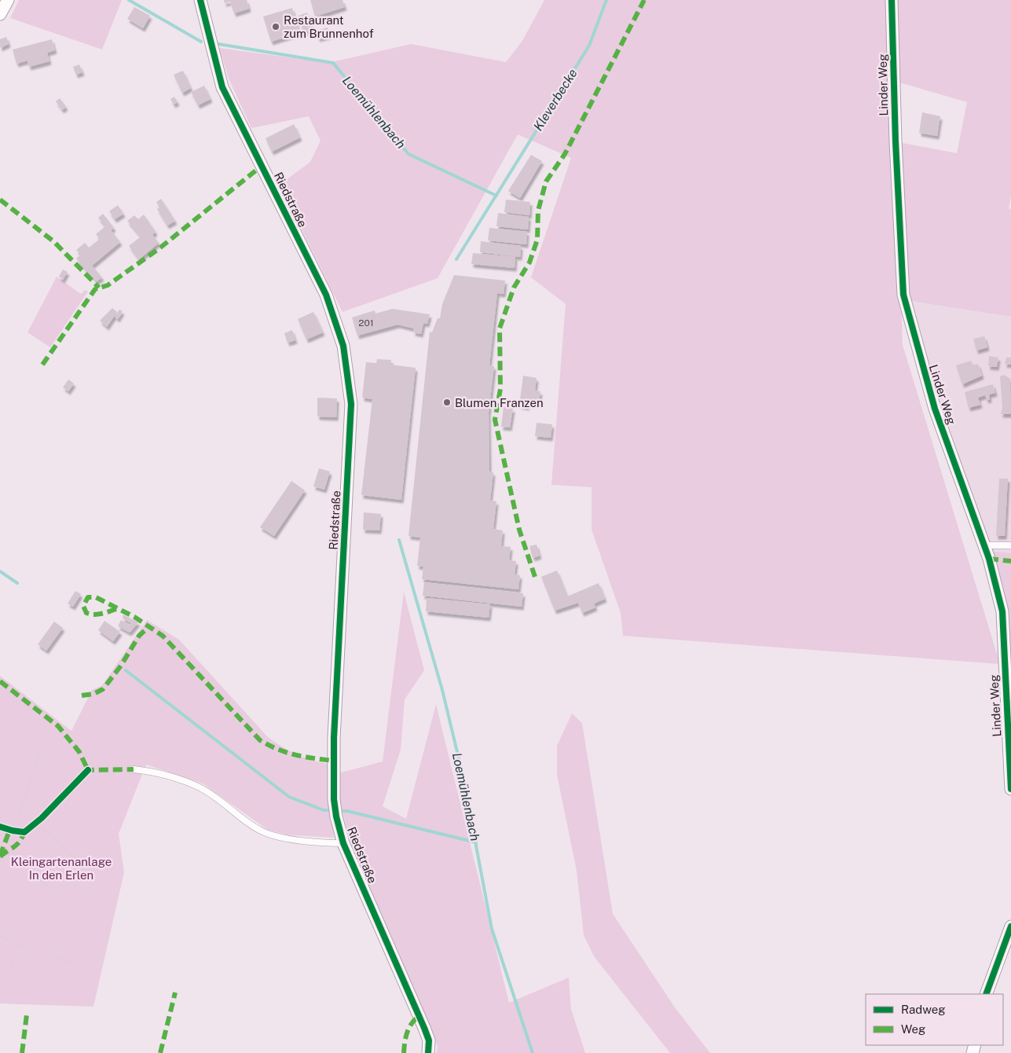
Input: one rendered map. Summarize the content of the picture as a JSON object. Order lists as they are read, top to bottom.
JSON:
{
  "streets": {
    "street": ["Linder Weg", "Riedstraße"]
  },
  "water": ["Kleverbecke", "Loemühlenbach"],
  "parks": ["Kleingartenanlage In den Erlen"],
  "places": ["Restaurant zum Brunnenhof", "Blumen Franzen"],
  "house_numbers": ["201"],
  "legend": ["Radweg", "Weg"]
}
